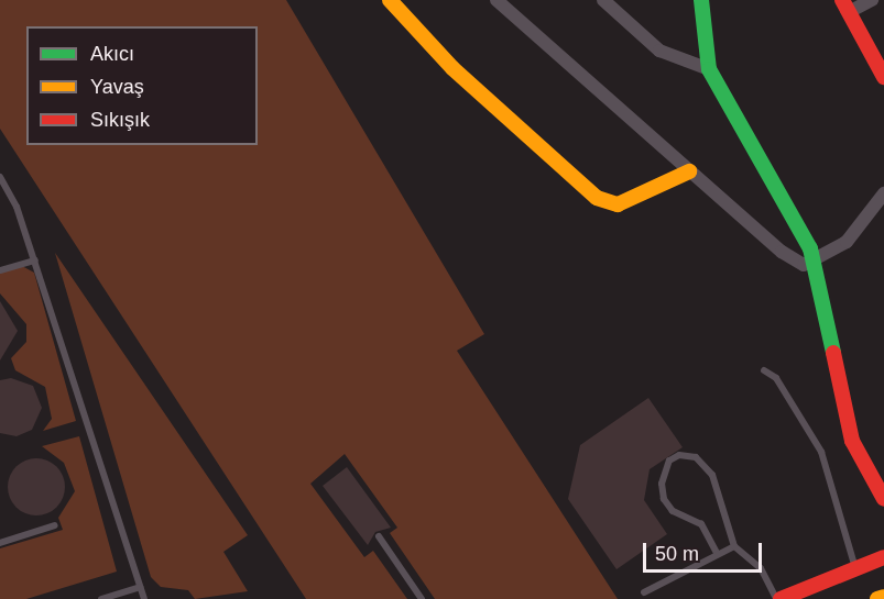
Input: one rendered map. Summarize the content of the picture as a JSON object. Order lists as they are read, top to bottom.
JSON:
{
  "legend": ["Akıcı", "Yavaş", "Sıkışık"],
  "scale_bar": "50 m"
}
